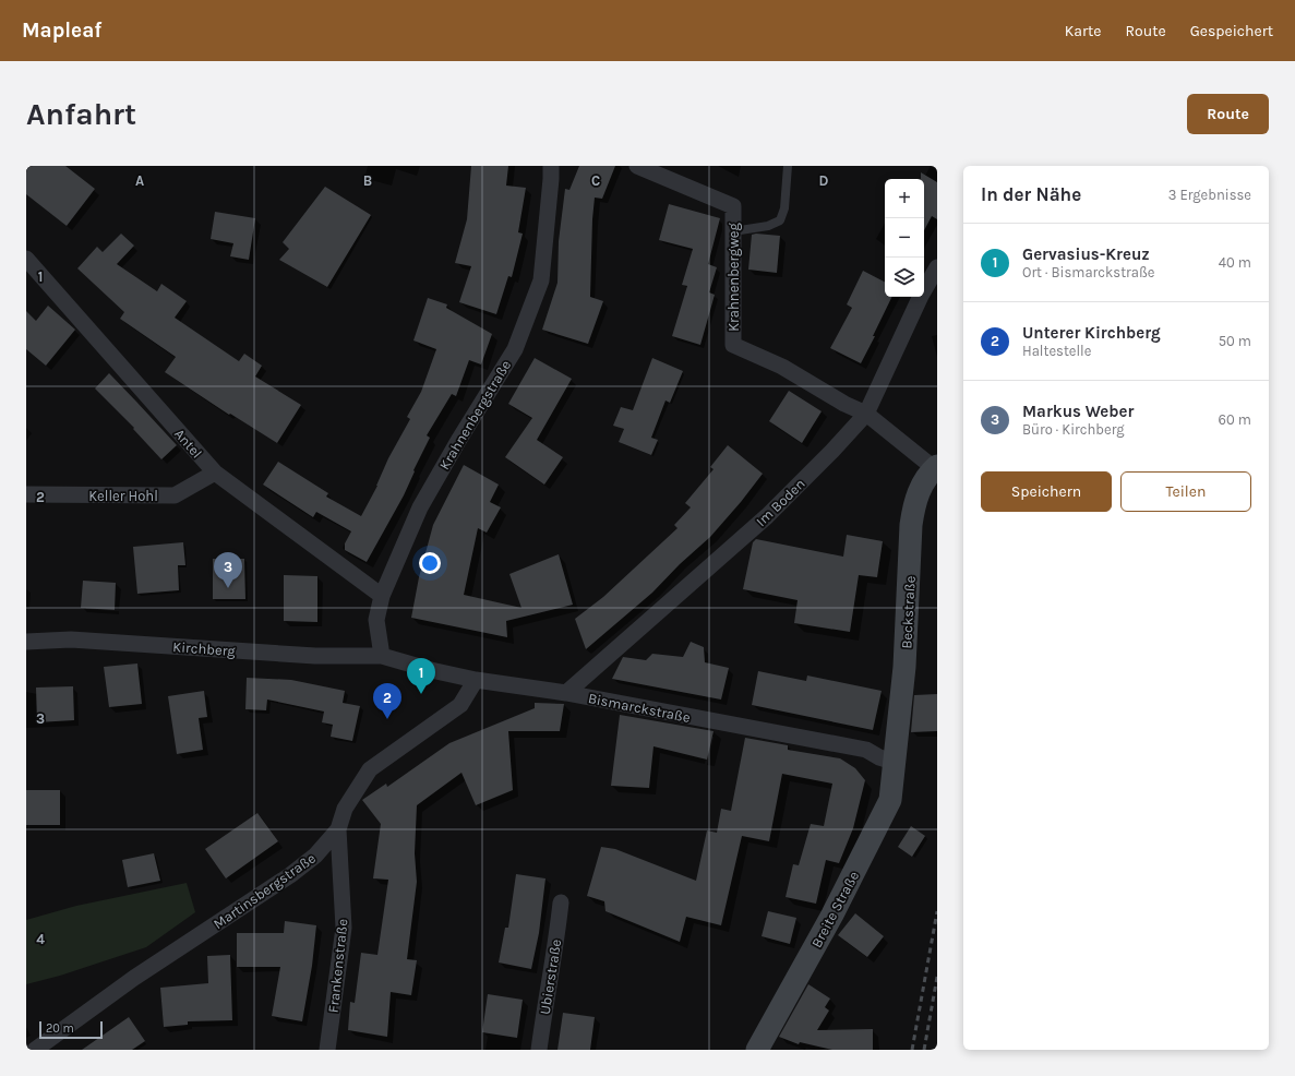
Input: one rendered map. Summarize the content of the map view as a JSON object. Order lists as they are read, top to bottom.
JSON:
{
  "streets": {
    "street": [
      "Krahnenbergweg",
      "Krahnenbergstraße",
      "Antel",
      "Keller Hohl",
      "Im Boden",
      "Beckstraße",
      "Kirchberg",
      "Bismarckstraße",
      "Martinsbergstraße",
      "Breite Straße",
      "Frankenstraße",
      "Ubierstraße"
    ]
  },
  "crossings": [
    ["Krahnenbergweg", "Im Boden"],
    ["Krahnenbergweg", "Beckstraße"],
    ["Krahnenbergstraße", "Antel"],
    ["Krahnenbergstraße", "Kirchberg"],
    ["Krahnenbergstraße", "Bismarckstraße"],
    ["Antel", "Keller Hohl"],
    ["Im Boden", "Bismarckstraße"],
    ["Beckstraße", "Bismarckstraße"],
    ["Beckstraße", "Breite Straße"],
    ["Kirchberg", "Bismarckstraße"],
    ["Bismarckstraße", "Martinsbergstraße"],
    ["Bismarckstraße", "Breite Straße"],
    ["Martinsbergstraße", "Frankenstraße"]
  ],
  "scale_bar": "20 m",
  "page": {
    "header": "Mapleaf",
    "nav": ["Karte", "Route", "Gespeichert"],
    "buttons": [
      "Route",
      ["Speichern", "Teilen"]
    ],
    "title": "Anfahrt",
    "heading": ["In der Nähe", "3 Ergebnisse"],
    "map_buttons": ["+", "−"],
    "list": [
      {
        "mark": "1",
        "name": "Gervasius-Kreuz",
        "note": "Ort · Bismarckstraße",
        "value": "40 m"
      },
      {
        "mark": "2",
        "name": "Unterer Kirchberg",
        "note": "Haltestelle",
        "value": "50 m"
      },
      {
        "mark": "3",
        "name": "Markus Weber",
        "note": "Büro · Kirchberg",
        "value": "60 m"
      }
    ],
    "pins": ["3", "1", "2"],
    "scale": "20 m"
  },
  "grid": {
    "columns": [
      "A",
      "B",
      "C",
      "D"
    ],
    "rows": [
      "1",
      "2",
      "3",
      "4"
    ]
  }
}
